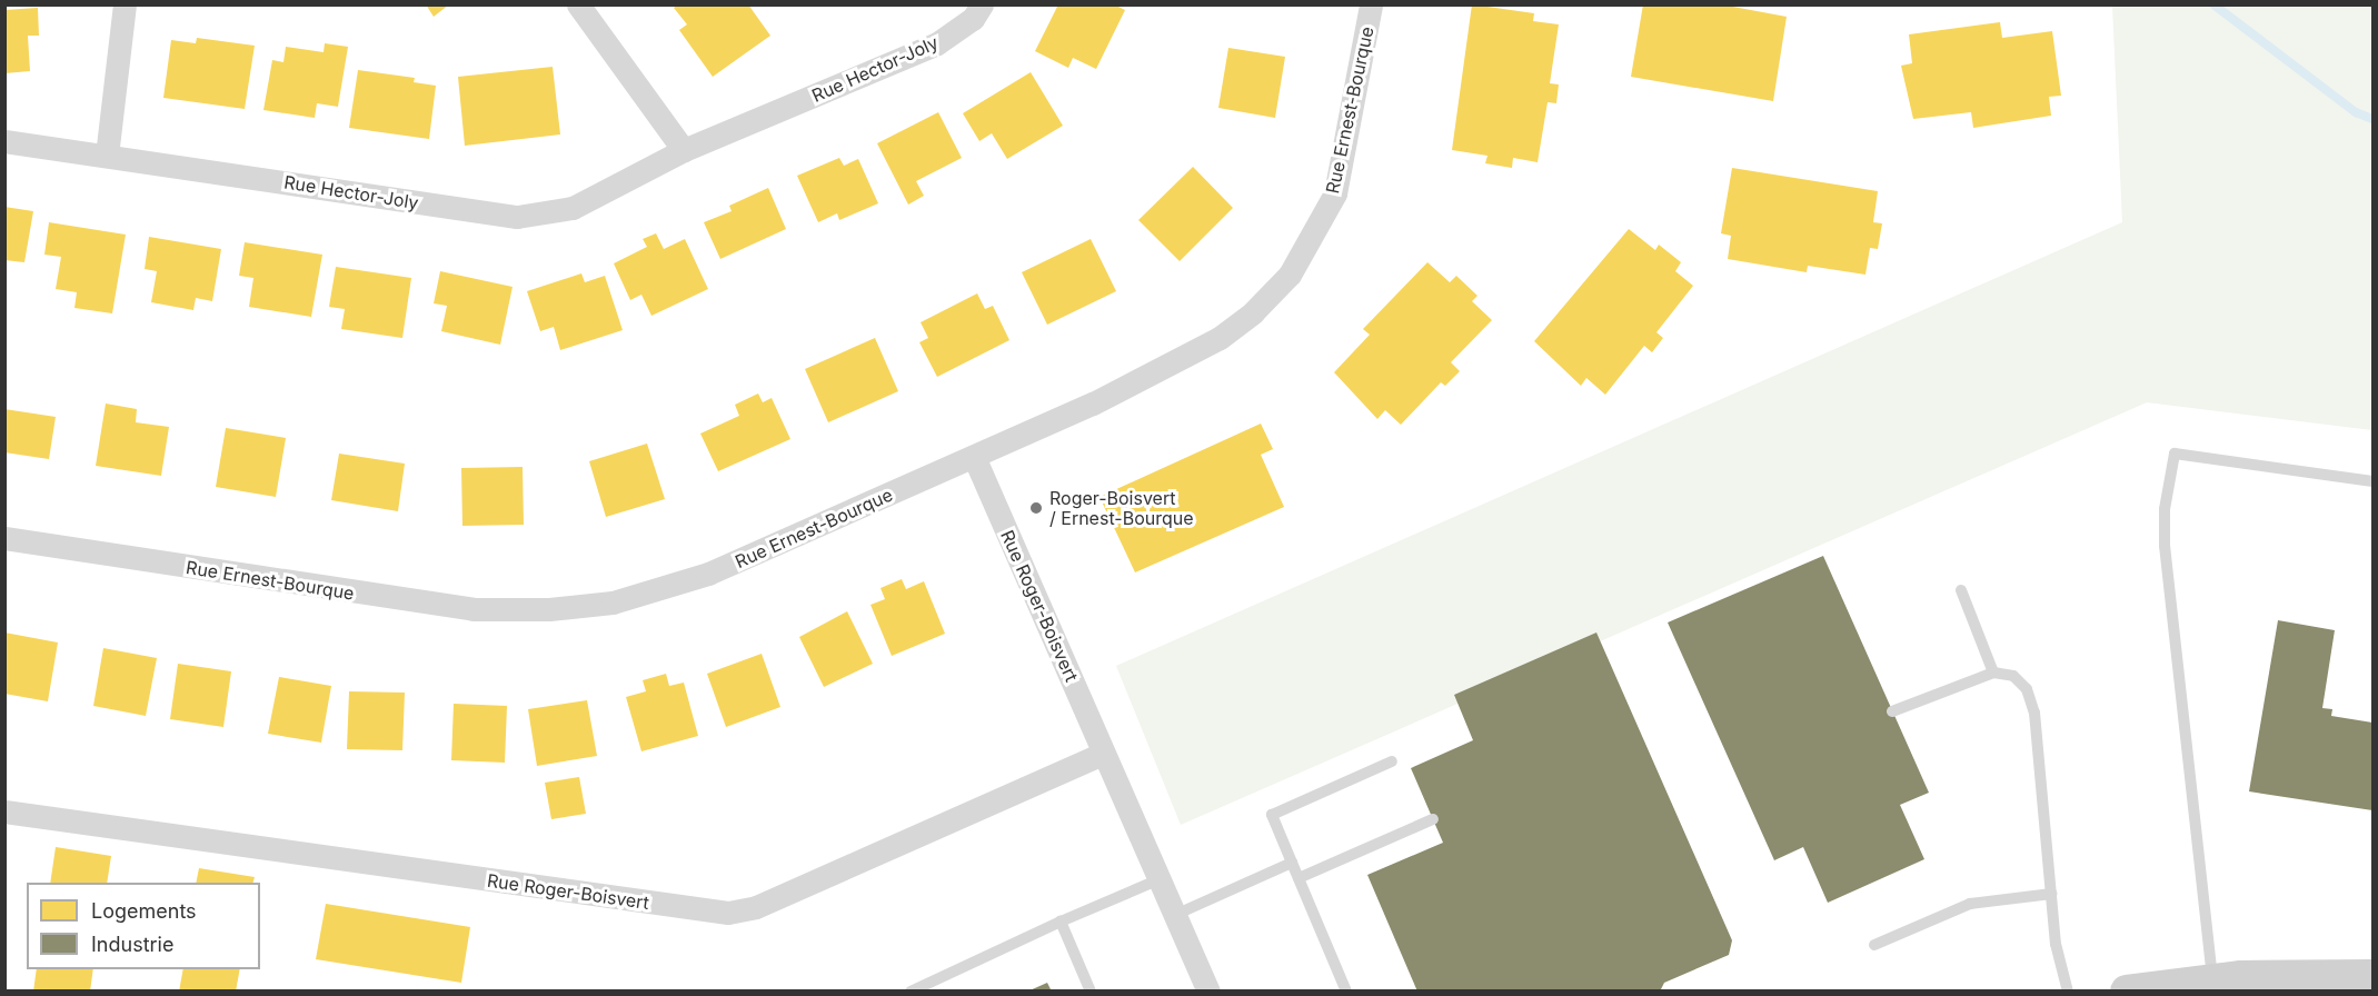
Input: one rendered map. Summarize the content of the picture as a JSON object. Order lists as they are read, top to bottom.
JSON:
{
  "streets": {
    "street": ["Rue Hector-Joly", "Rue Ernest-Bourque", "Rue Roger-Boisvert"]
  },
  "crossings": [
    ["Rue Ernest-Bourque", "Rue Roger-Boisvert"]
  ],
  "places": ["Roger-Boisvert / Ernest-Bourque"],
  "legend": ["Logements", "Industrie"]
}
